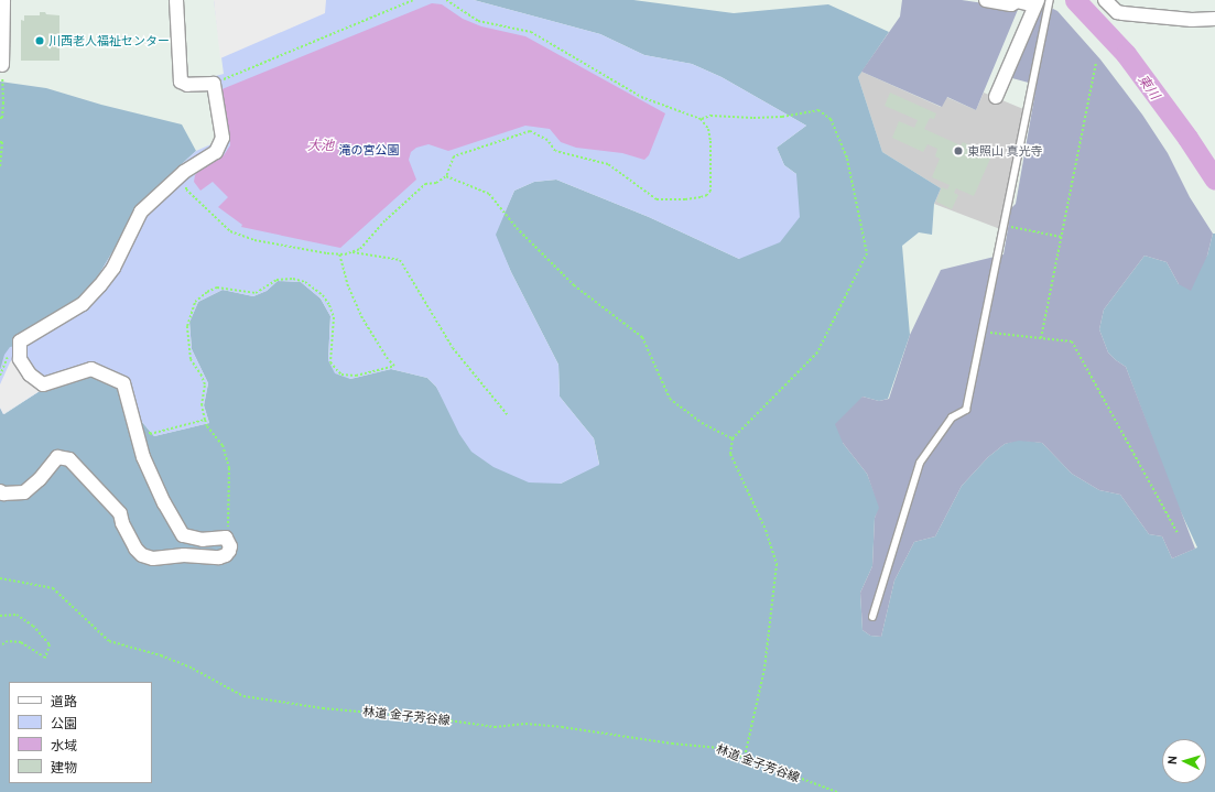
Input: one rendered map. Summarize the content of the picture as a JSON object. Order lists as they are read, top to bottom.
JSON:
{
  "streets": {
    "path": ["林道 金子芳谷線"]
  },
  "water": ["東川", "大池"],
  "parks": ["滝の宮公園"],
  "places": ["川西老人福祉センター", "東照山 真光寺"],
  "legend": [
    "道路",
    "公園",
    "水域",
    "建物"
  ],
  "north": "left"
}
